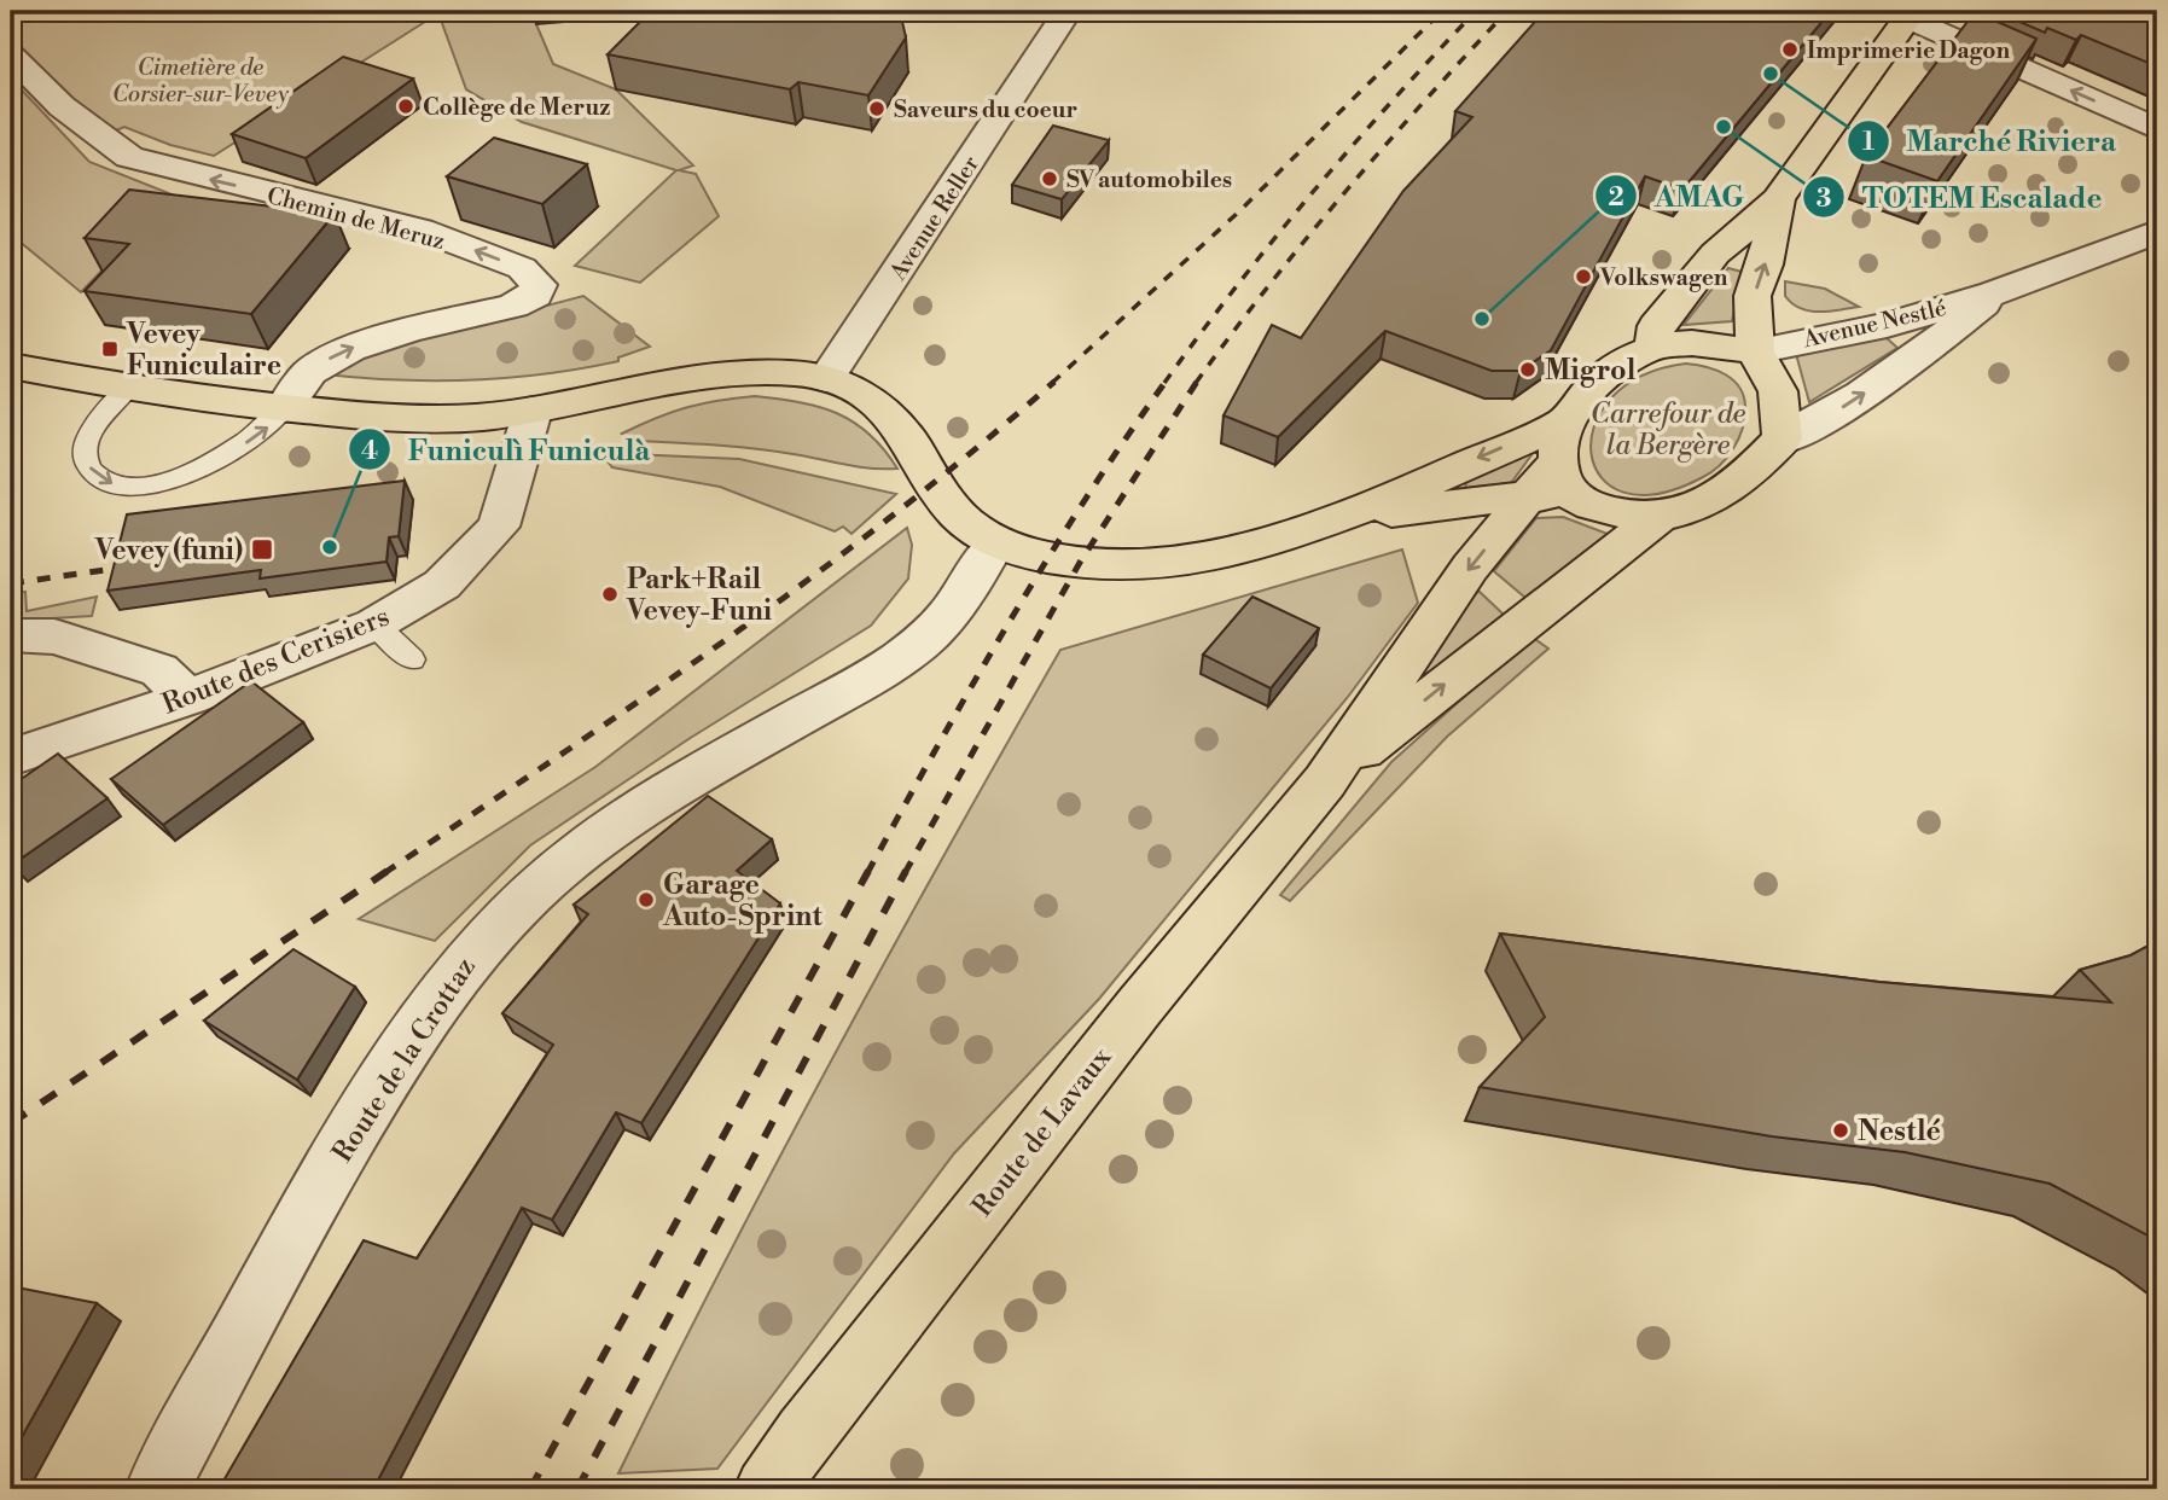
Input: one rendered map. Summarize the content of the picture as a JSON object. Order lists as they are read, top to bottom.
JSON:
{
  "streets": {
    "main road": ["Route de Lavaux"],
    "street": [
      "Chemin de Meruz",
      "Avenue Reller",
      "Avenue Nestlé",
      "Route des Cerisiers",
      "Route de la Crottaz"
    ]
  },
  "parks": ["Cimetière de Corsier-sur-Vevey", "Carrefour de la Bergère"],
  "places": {
    "other": [
      "Imprimerie Dagon",
      "Marché Riviera",
      "Collège de Meruz",
      "Saveurs du coeur",
      "TOTEM Escalade",
      "SV automobiles",
      "Volkswagen",
      "AMAG",
      "Migrol",
      "Funiculì Funiculà",
      "Park+Rail Vevey-Funi",
      "Garage Auto-Sprint",
      "Nestlé"
    ],
    "transit": ["Vevey Funiculaire", "Vevey (funi)"]
  }
}
